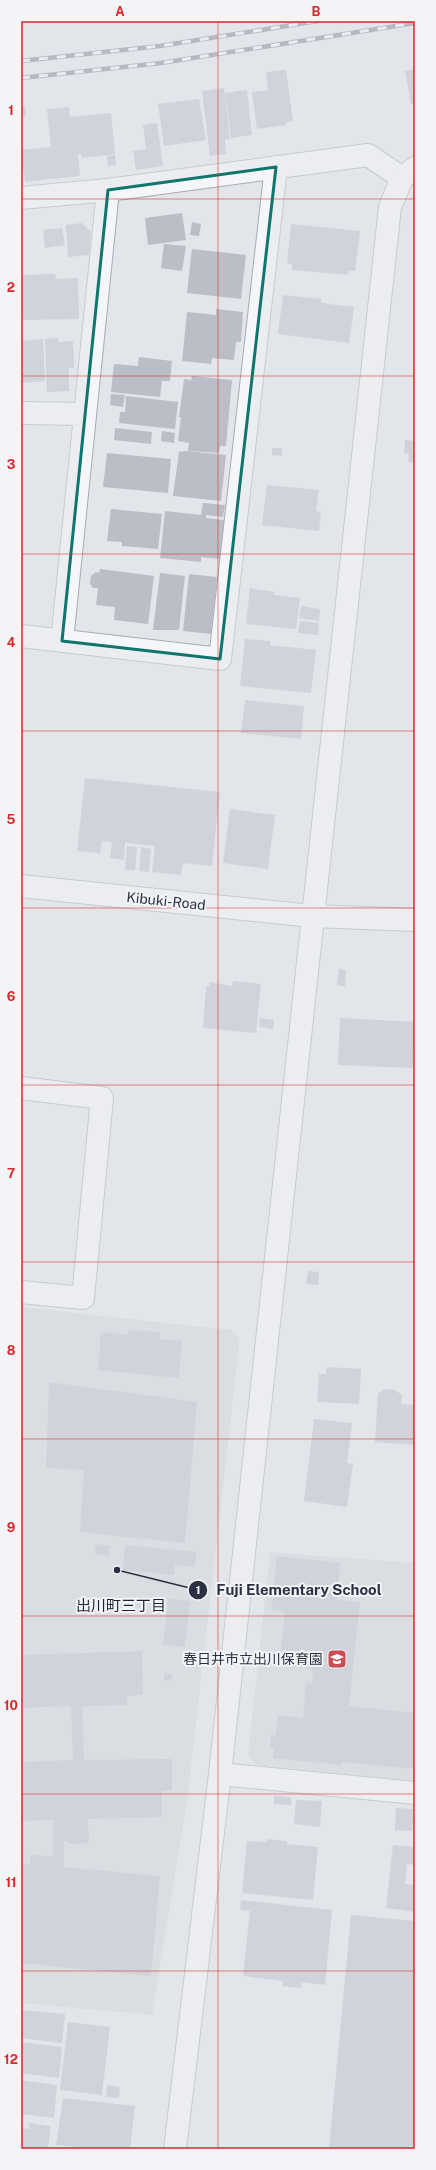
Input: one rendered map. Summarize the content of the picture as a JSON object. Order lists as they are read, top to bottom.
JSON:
{
  "streets": {
    "street": ["Kibuki-Road"]
  },
  "districts": ["出川町三丁目"],
  "places": {
    "other": ["Fuji Elementary School"],
    "school or university": ["春日井市立出川保育園"]
  },
  "grid": {
    "columns": ["A", "B"],
    "rows": [
      "1",
      "2",
      "3",
      "4",
      "5",
      "6",
      "7",
      "8",
      "9",
      "10",
      "11",
      "12"
    ]
  }
}
